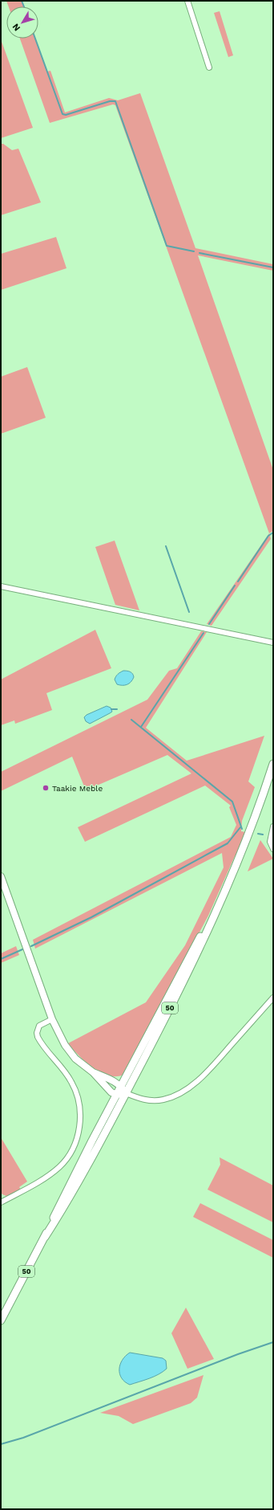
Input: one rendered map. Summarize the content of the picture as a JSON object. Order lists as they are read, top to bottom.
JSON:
{
  "streets": {
    "main road": ["50"]
  },
  "places": ["Taakie Meble"],
  "north": "bottom left"
}
